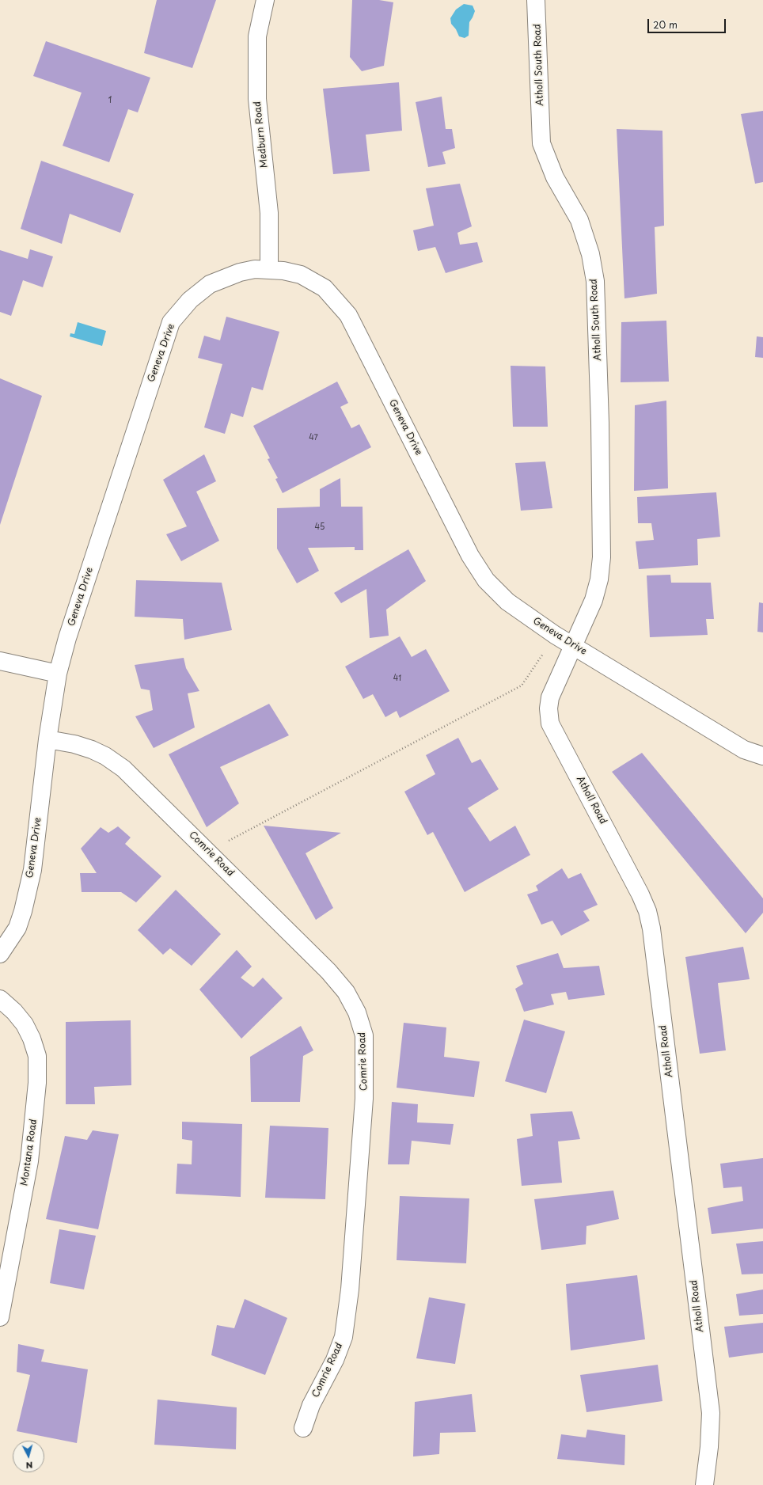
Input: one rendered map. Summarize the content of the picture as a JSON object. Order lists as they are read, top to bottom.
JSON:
{
  "streets": {
    "street": [
      "Atholl South Road",
      "Medburn Road",
      "Geneva Drive",
      "Atholl Road",
      "Comrie Road",
      "Montana Road"
    ]
  },
  "crossings": [
    ["Atholl South Road", "Geneva Drive"],
    ["Atholl South Road", "Atholl Road"],
    ["Medburn Road", "Geneva Drive"],
    ["Geneva Drive", "Atholl Road"],
    ["Geneva Drive", "Comrie Road"]
  ],
  "house_numbers": [
    "1",
    "47",
    "45",
    "41"
  ],
  "scale_bar": "20 m",
  "north": "bottom"
}
